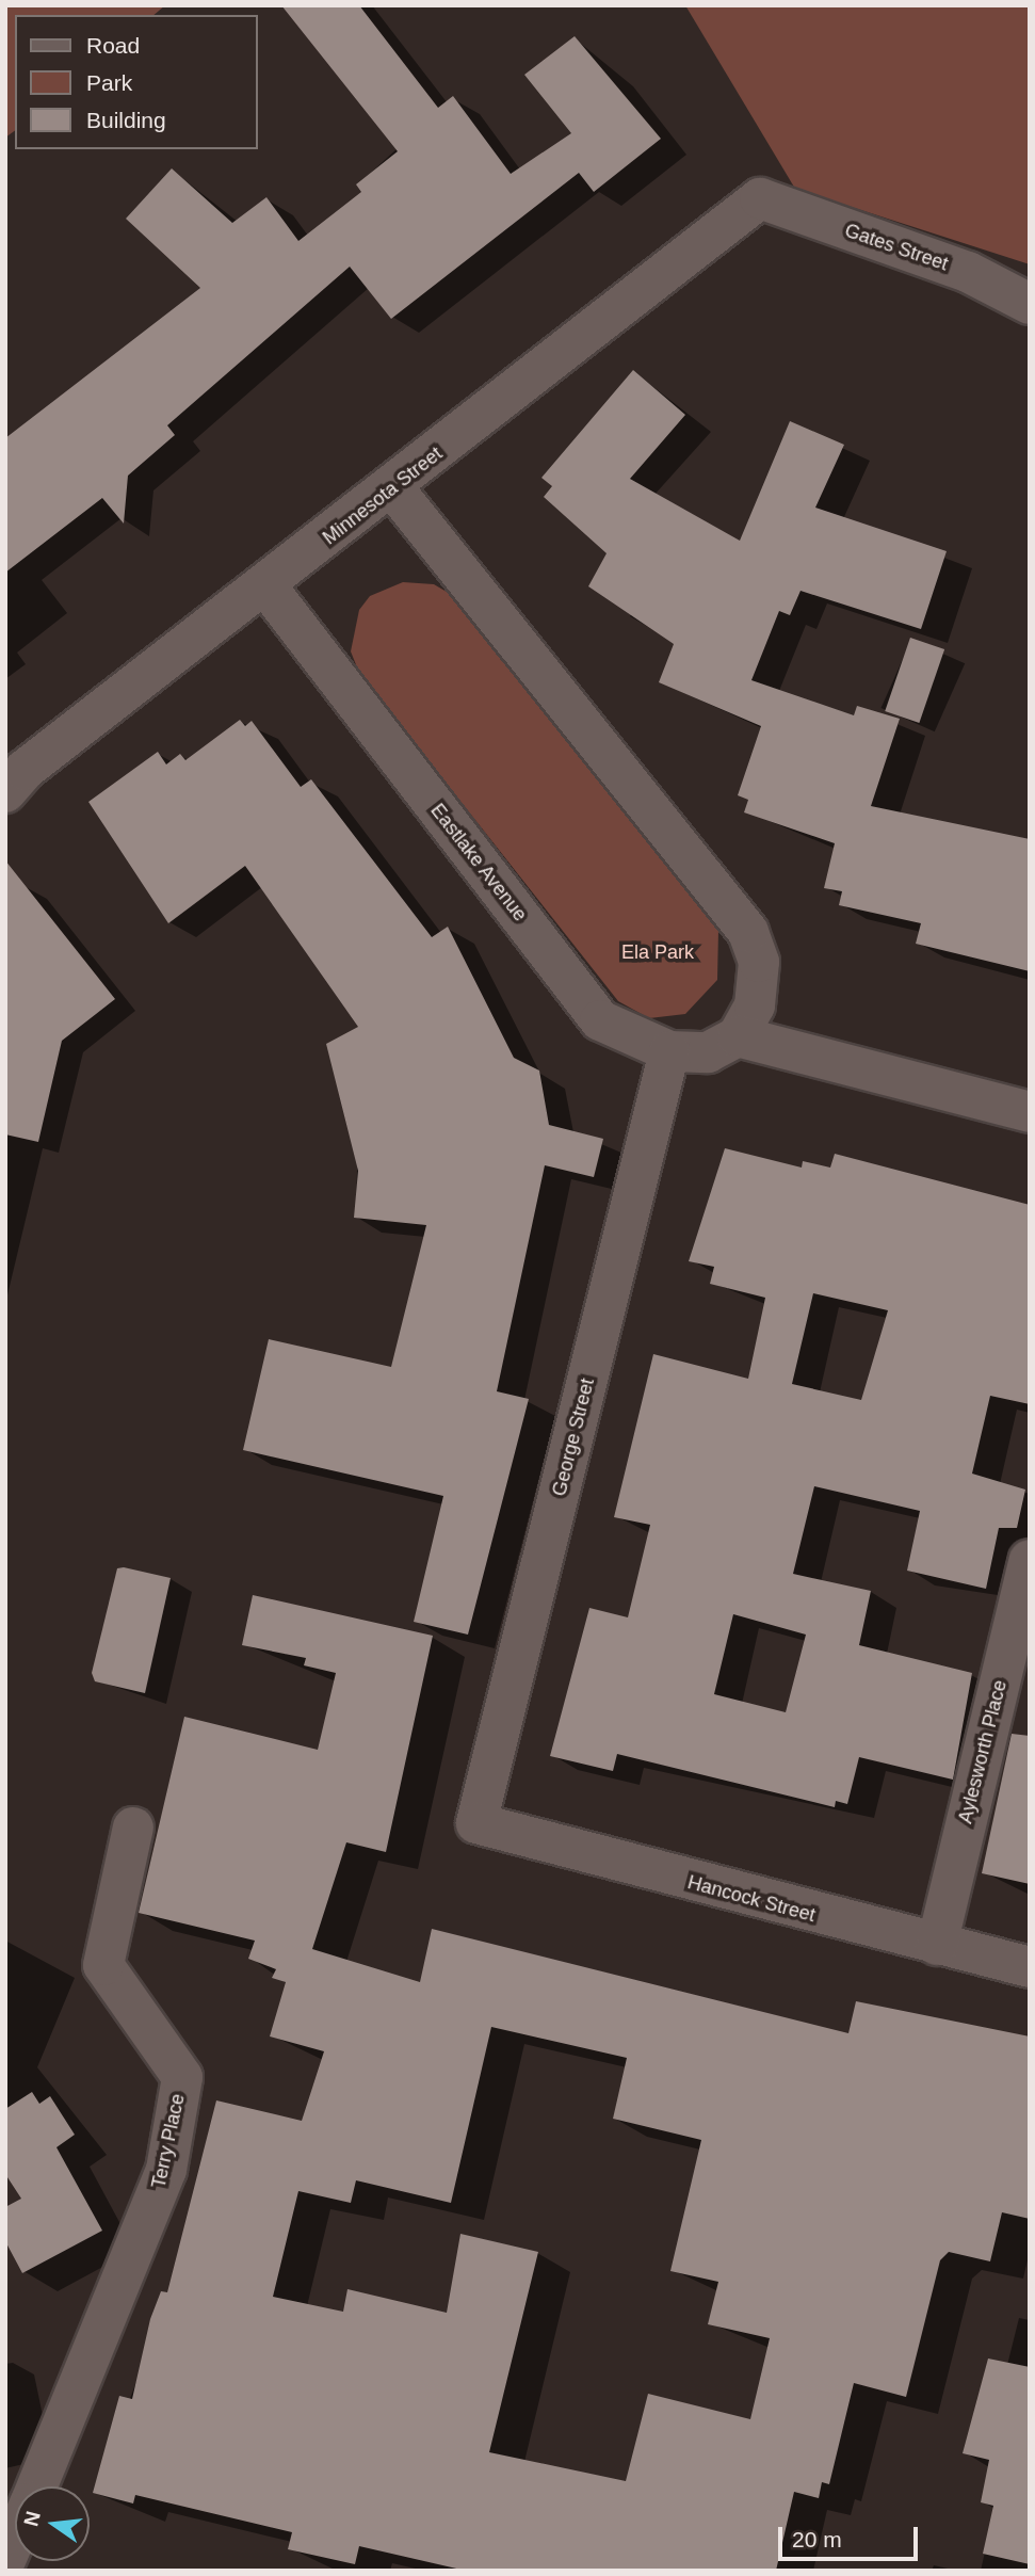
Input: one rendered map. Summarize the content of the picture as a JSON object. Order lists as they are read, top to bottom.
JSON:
{
  "streets": {
    "street": [
      "Gates Street",
      "Minnesota Street",
      "Eastlake Avenue",
      "George Street",
      "Aylesworth Place",
      "Hancock Street",
      "Terry Place"
    ]
  },
  "crossings": [
    ["Gates Street", "Minnesota Street"],
    ["Minnesota Street", "Eastlake Avenue"],
    ["Eastlake Avenue", "George Street"],
    ["George Street", "Hancock Street"],
    ["Aylesworth Place", "Hancock Street"]
  ],
  "parks": ["Ela Park"],
  "legend": ["Road", "Park", "Building"],
  "scale_bar": "20 m",
  "north": "left"
}
